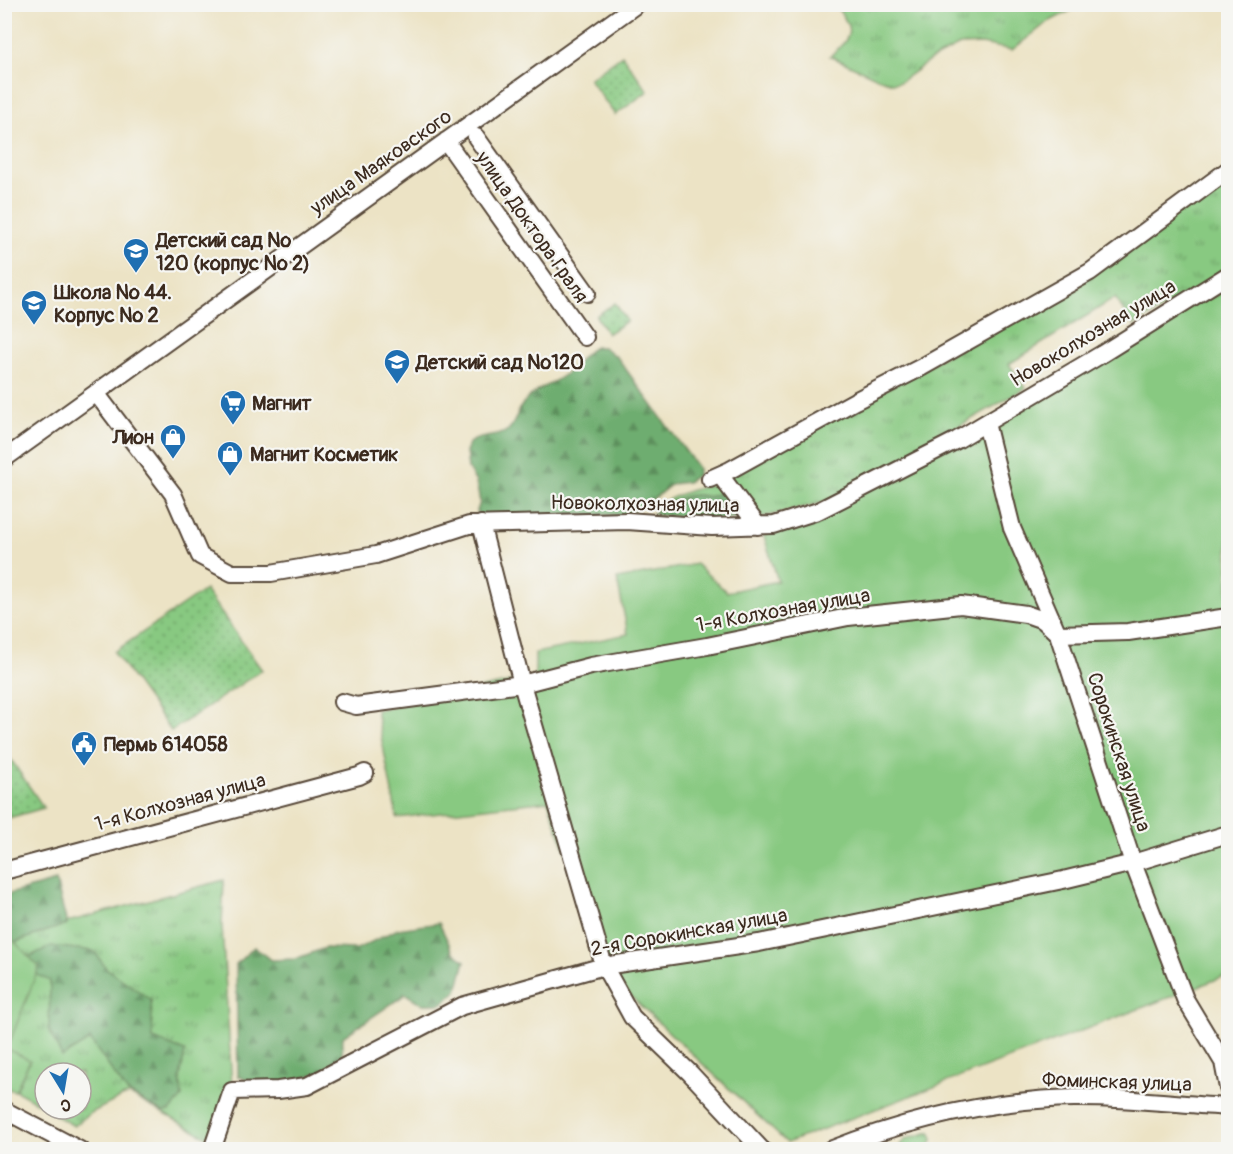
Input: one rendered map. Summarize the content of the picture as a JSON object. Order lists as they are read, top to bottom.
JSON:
{
  "streets": {
    "street": [
      "улица Маяковского",
      "улица Доктора Граля",
      "Новоколхозная улица",
      "1-я Колхозная улица",
      "Сорокинская улица",
      "2-я Сорокинская улица",
      "Фоминская улица"
    ]
  },
  "crossings": [
    ["улица Маяковского", "улица Доктора Граля"],
    ["улица Маяковского", "Новоколхозная улица"],
    ["Новоколхозная улица", "Сорокинская улица"],
    ["1-я Колхозная улица", "Сорокинская улица"],
    ["Сорокинская улица", "2-я Сорокинская улица"]
  ],
  "places": {
    "school or university": ["Детский сад № 120 (корпус № 2)", "Школа № 44. Корпус № 2", "Детский сад №120"],
    "supermarket": ["Магнит"],
    "shop": ["Лион", "Магнит Косметик"],
    "public building": ["Пермь 614058"]
  },
  "north": "bottom"
}
